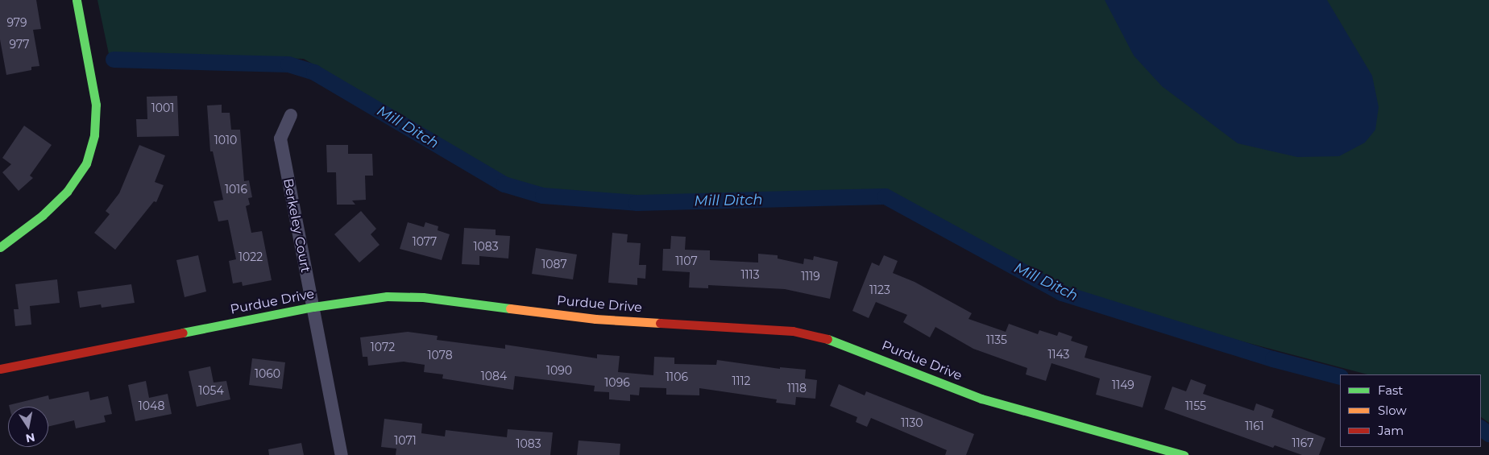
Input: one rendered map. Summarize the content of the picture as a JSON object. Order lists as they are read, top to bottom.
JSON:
{
  "streets": {
    "street": ["Berkeley Court", "Purdue Drive"]
  },
  "crossings": [
    ["Berkeley Court", "Purdue Drive"]
  ],
  "water": ["Mill Ditch"],
  "house_numbers": [
    "979",
    "977",
    "1001",
    "1010",
    "1016",
    "1077",
    "1083",
    "1022",
    "1107",
    "1087",
    "1113",
    "1119",
    "1123",
    "1135",
    "1072",
    "1143",
    "1078",
    "1090",
    "1060",
    "1084",
    "1106",
    "1112",
    "1096",
    "1149",
    "1118",
    "1054",
    "1048",
    "1155",
    "1130",
    "1161",
    "1071",
    "1167",
    "1083"
  ],
  "legend": ["Fast", "Slow", "Jam"],
  "north": "bottom"
}
